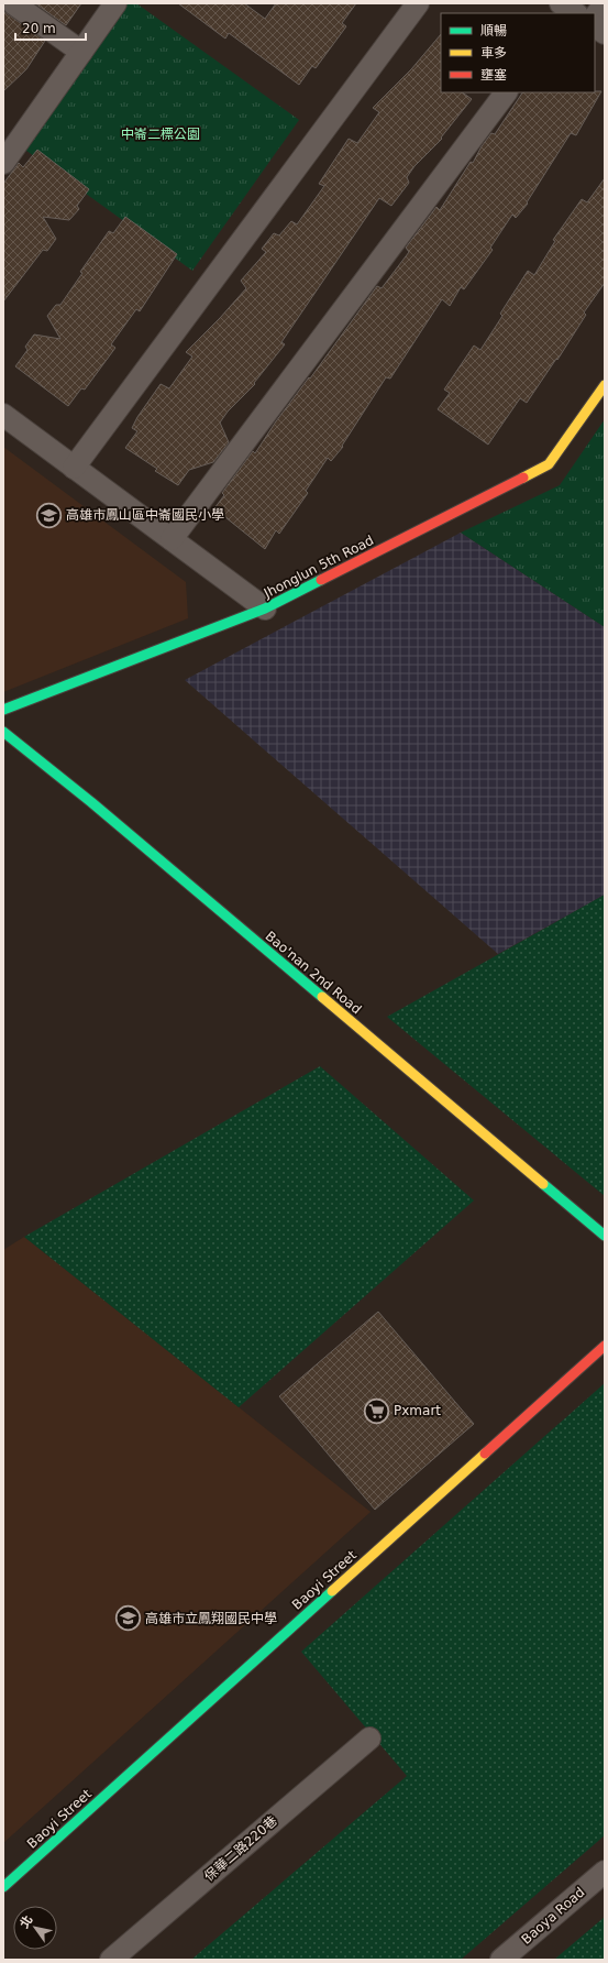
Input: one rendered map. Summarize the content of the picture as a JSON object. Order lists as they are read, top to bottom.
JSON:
{
  "streets": {
    "street": [
      "Jhonglun 5th Road",
      "Bao'nan 2nd Road",
      "Baoyi Street",
      "保華二路220巷",
      "Baoya Road"
    ]
  },
  "parks": ["中崙二標公園"],
  "places": {
    "school or university": ["高雄市鳳山區中崙國民小學", "高雄市立鳳翔國民中學"],
    "supermarket": ["Pxmart"]
  },
  "legend": ["順暢", "車多", "壅塞"],
  "scale_bar": "20 m",
  "north": "top left"
}
